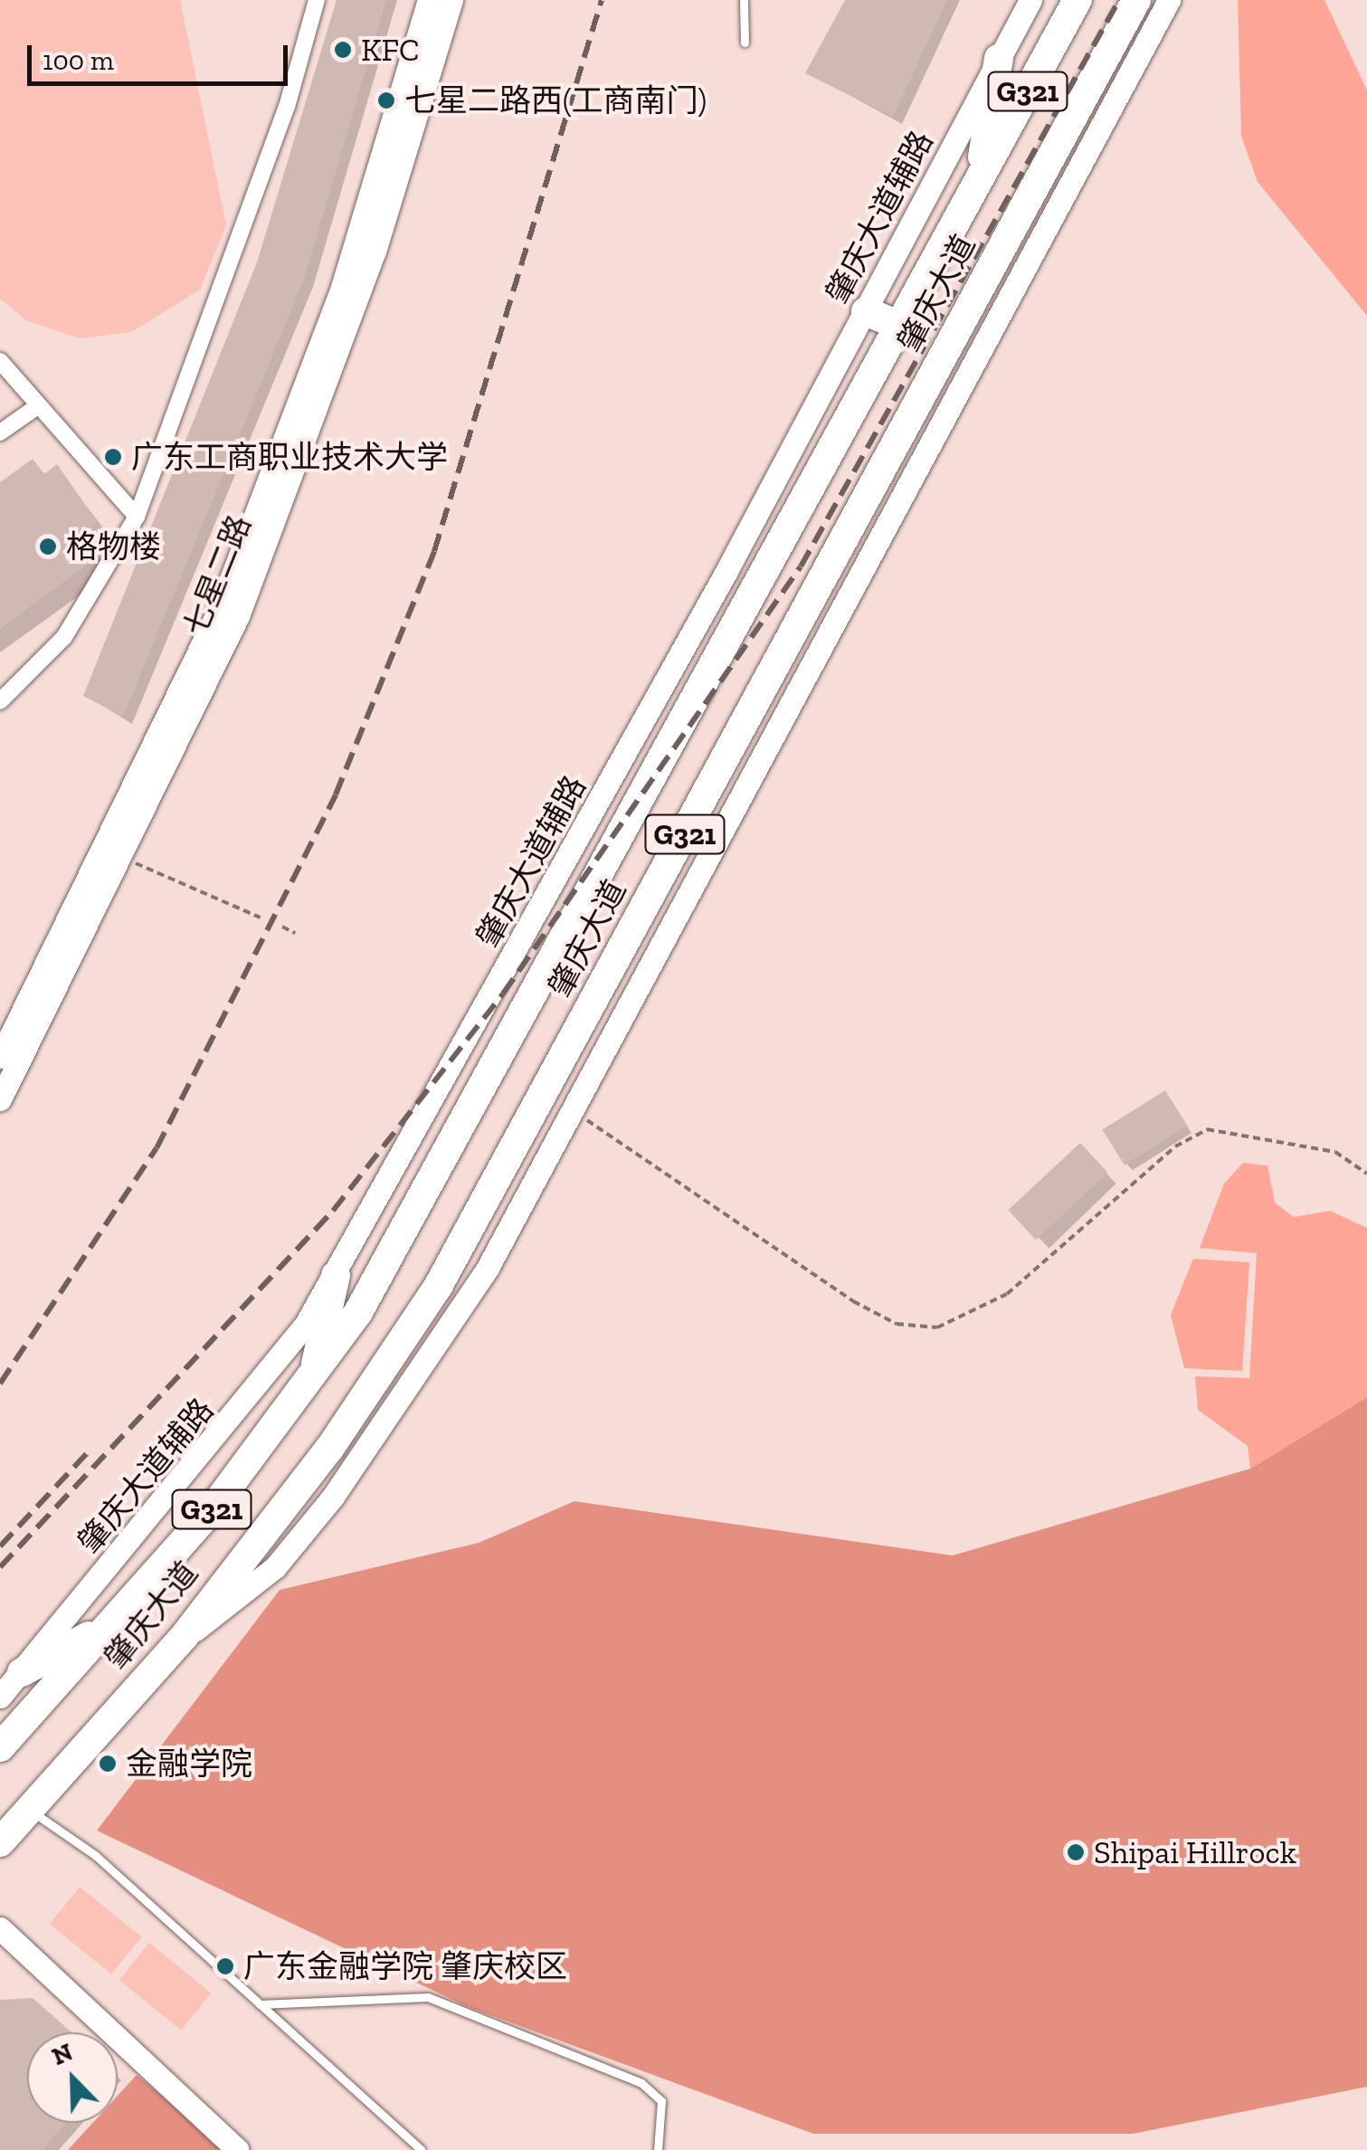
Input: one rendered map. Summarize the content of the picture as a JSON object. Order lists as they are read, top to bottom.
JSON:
{
  "streets": {
    "highway": ["G321", "肇庆大道"],
    "street": ["肇庆大道辅路", "七星二路"]
  },
  "places": [
    "KFC",
    "七星二路西(工商南门)",
    "广东工商职业技术大学",
    "格物楼",
    "金融学院",
    "Shipai Hillrock",
    "广东金融学院 肇庆校区"
  ],
  "scale_bar": "100 m",
  "north": "top left"
}
